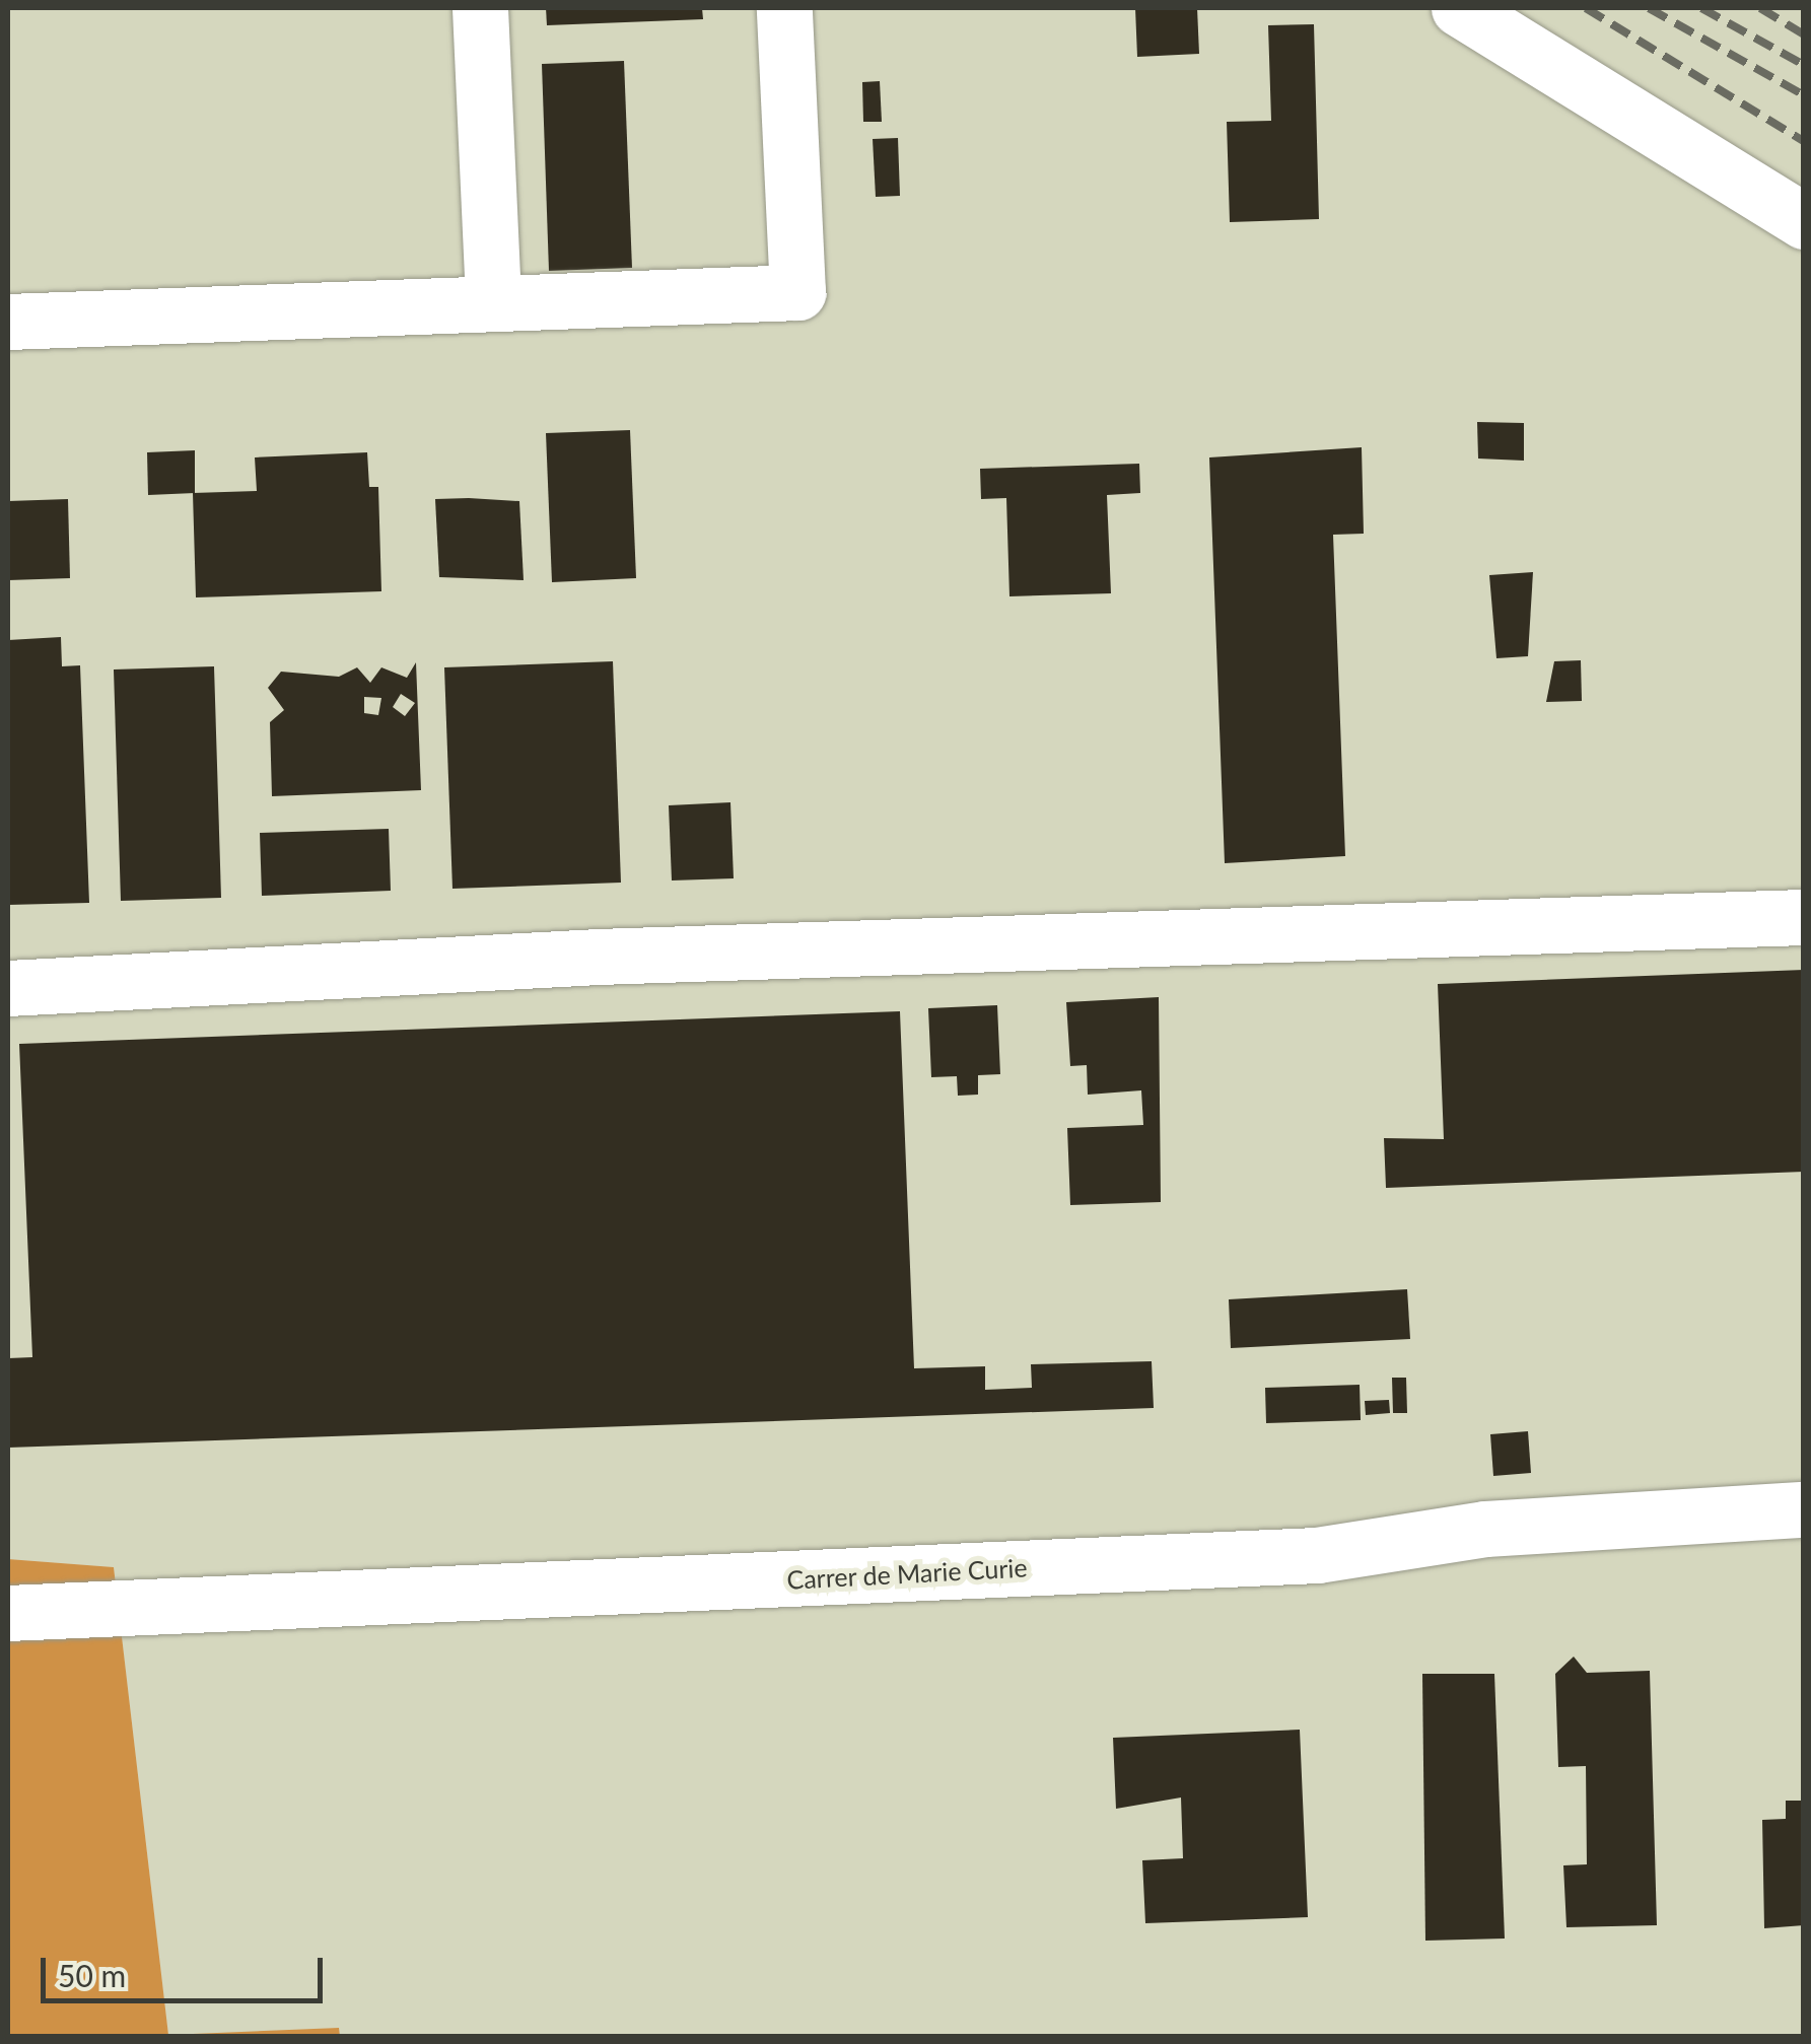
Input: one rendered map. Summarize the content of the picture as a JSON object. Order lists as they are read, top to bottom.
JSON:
{
  "streets": {
    "street": ["Carrer de Marie Curie"]
  },
  "scale_bar": "50 m"
}
